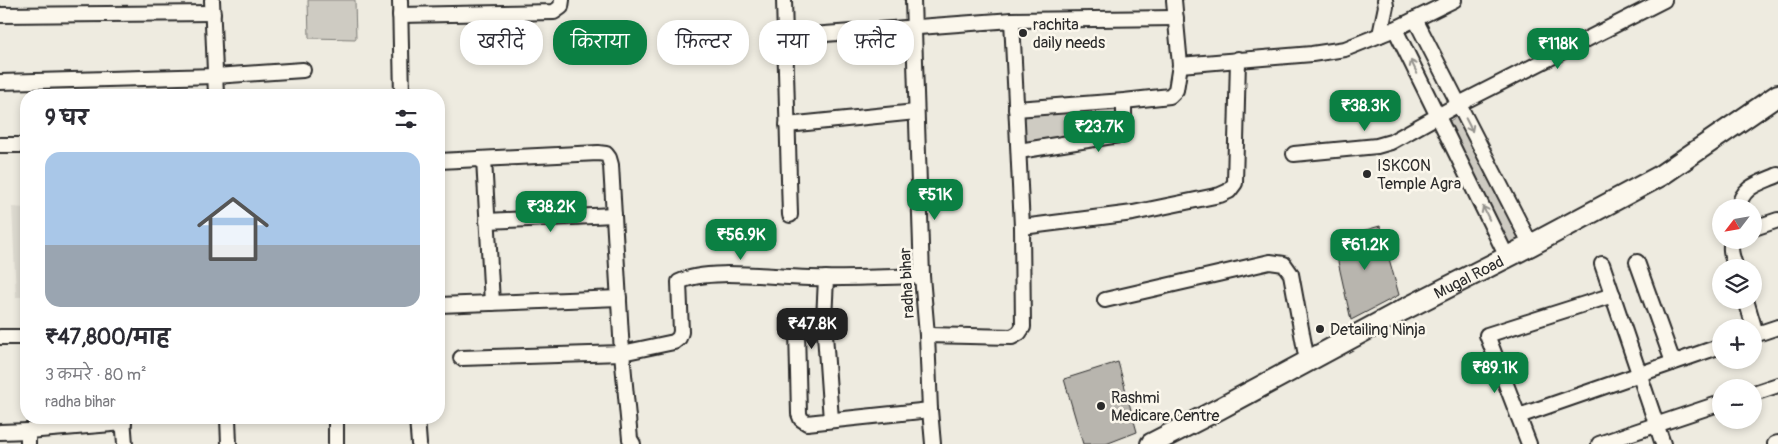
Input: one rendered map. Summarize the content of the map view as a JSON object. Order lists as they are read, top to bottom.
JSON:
{
  "streets": {
    "street": ["Mugal Road", "radha bihar"]
  },
  "places": [
    "rachita daily needs",
    "ISKCON Temple Agra",
    "Detailing Ninja",
    "Rashmi Medicare Centre"
  ],
  "north": "bottom left",
  "page": {
    "chip": [
      "खरीदें",
      "किराया",
      "फ़िल्टर",
      "नया",
      "फ़्लैट"
    ],
    "price": [
      "₹118K",
      "₹38.3K",
      "₹23.7K",
      "₹51K",
      "₹38.2K",
      "₹56.9K",
      "₹61.2K",
      "₹47.8K",
      "₹89.1K"
    ],
    "heading": "9 घर",
    "list": [
      {
        "name": "₹47,800/माह",
        "note": "3 कमरे · 80 m² · radha bihar"
      }
    ],
    "map_buttons": ["+", "−"]
  }
}
